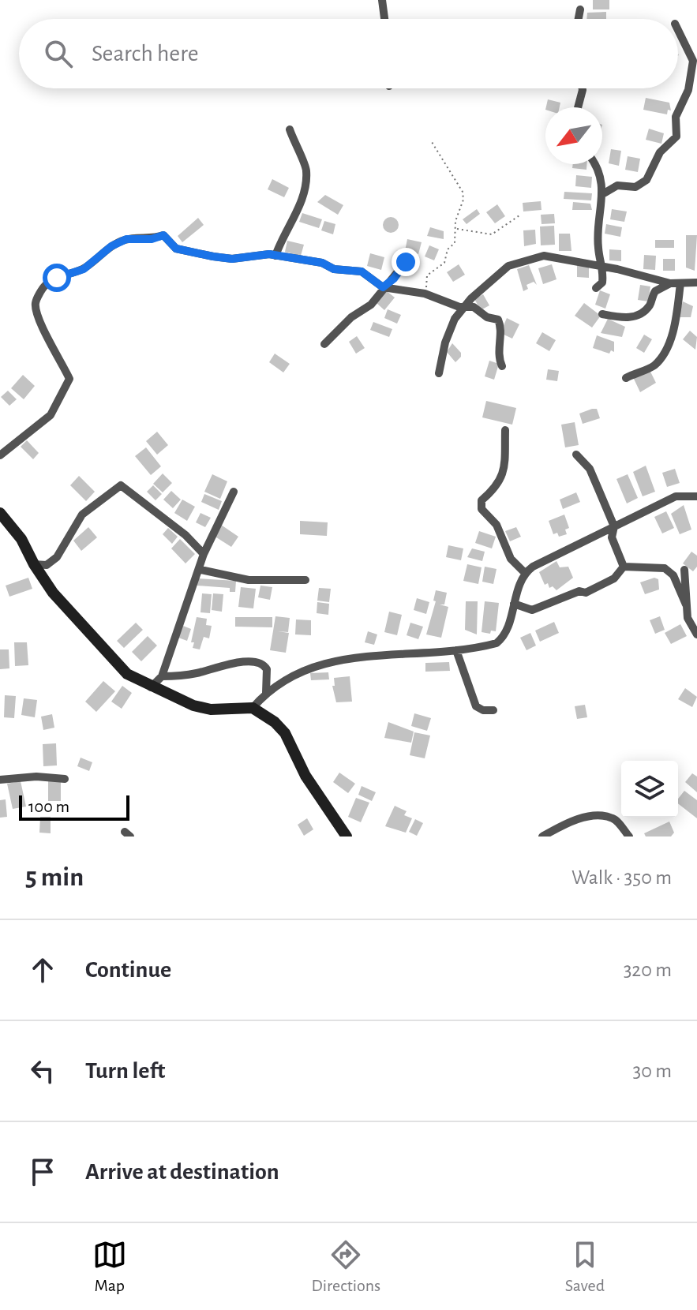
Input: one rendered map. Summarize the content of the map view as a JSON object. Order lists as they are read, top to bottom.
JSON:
{
  "scale_bar": "100 m",
  "north": "bottom left",
  "page": {
    "search": "Search here",
    "scale": "100 m",
    "heading": ["5 min", "Walk · 350 m"],
    "list": [
      ["Continue", "320 m"],
      ["Turn left", "30 m"],
      "Arrive at destination"
    ],
    "nav": ["Map", "Directions", "Saved"]
  }
}
